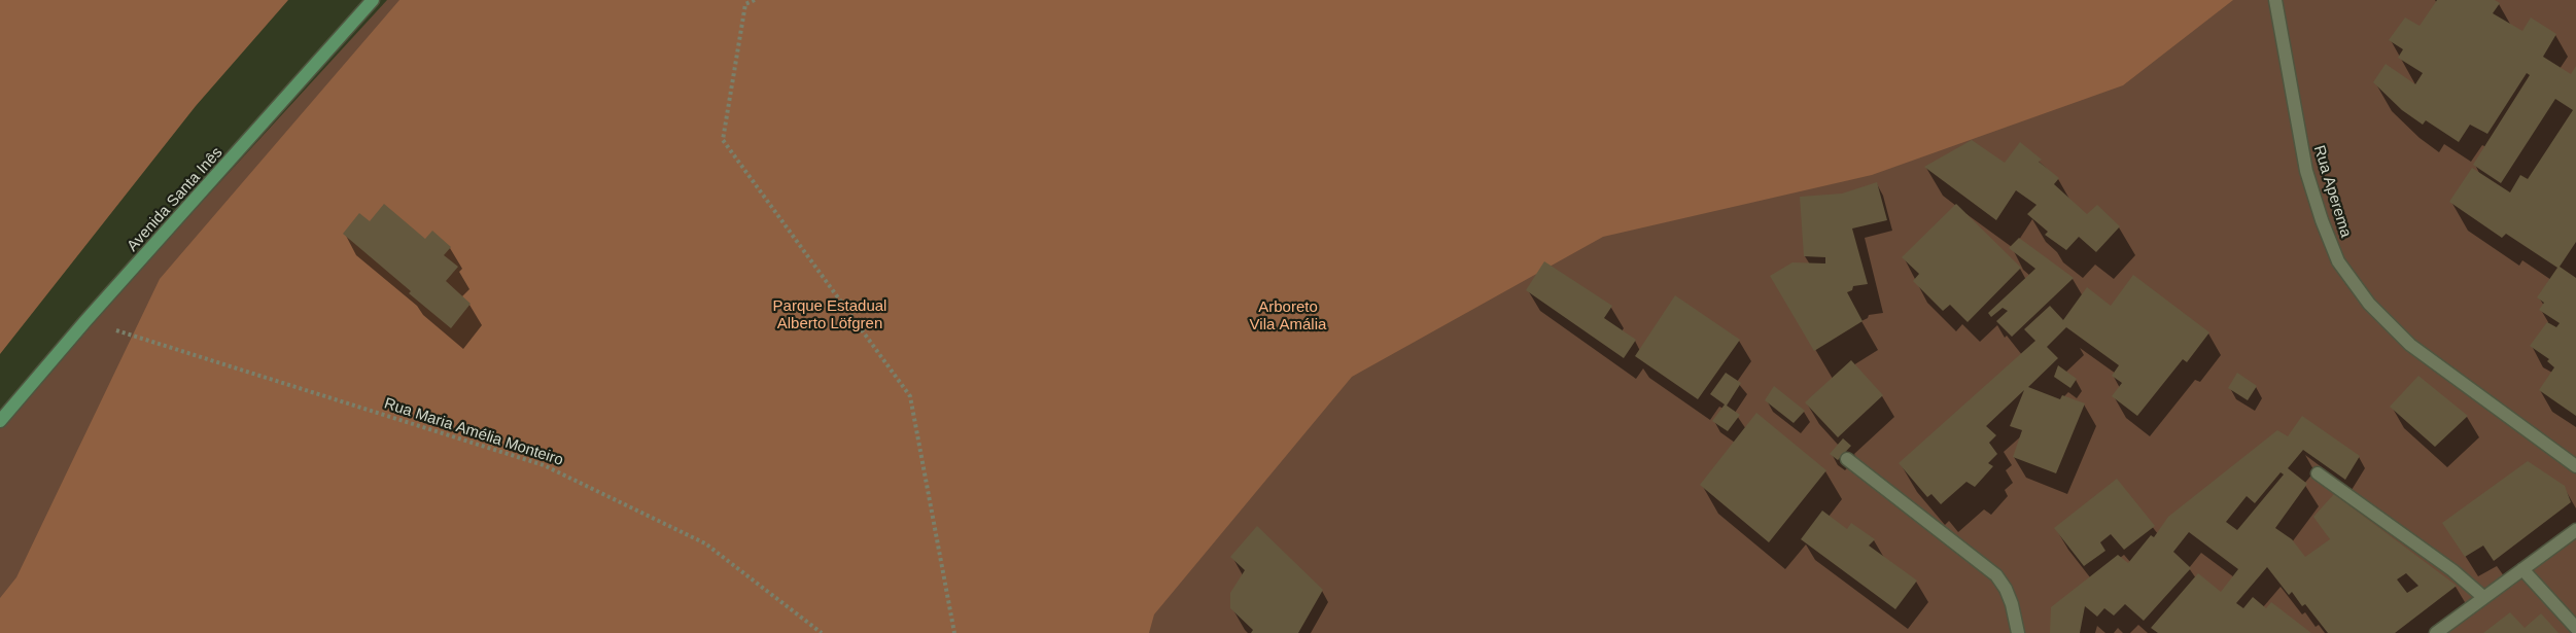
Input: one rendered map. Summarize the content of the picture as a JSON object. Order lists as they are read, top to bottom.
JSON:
{
  "streets": {
    "main road": ["Avenida Santa Inês"],
    "street": ["Rua Aperema"],
    "path": ["Rua Maria Amélia Monteiro"]
  },
  "crossings": [
    ["Avenida Santa Inês", "Rua Maria Amélia Monteiro"]
  ],
  "parks": ["Parque Estadual Alberto Löfgren", "Arboreto Vila Amália"]
}
